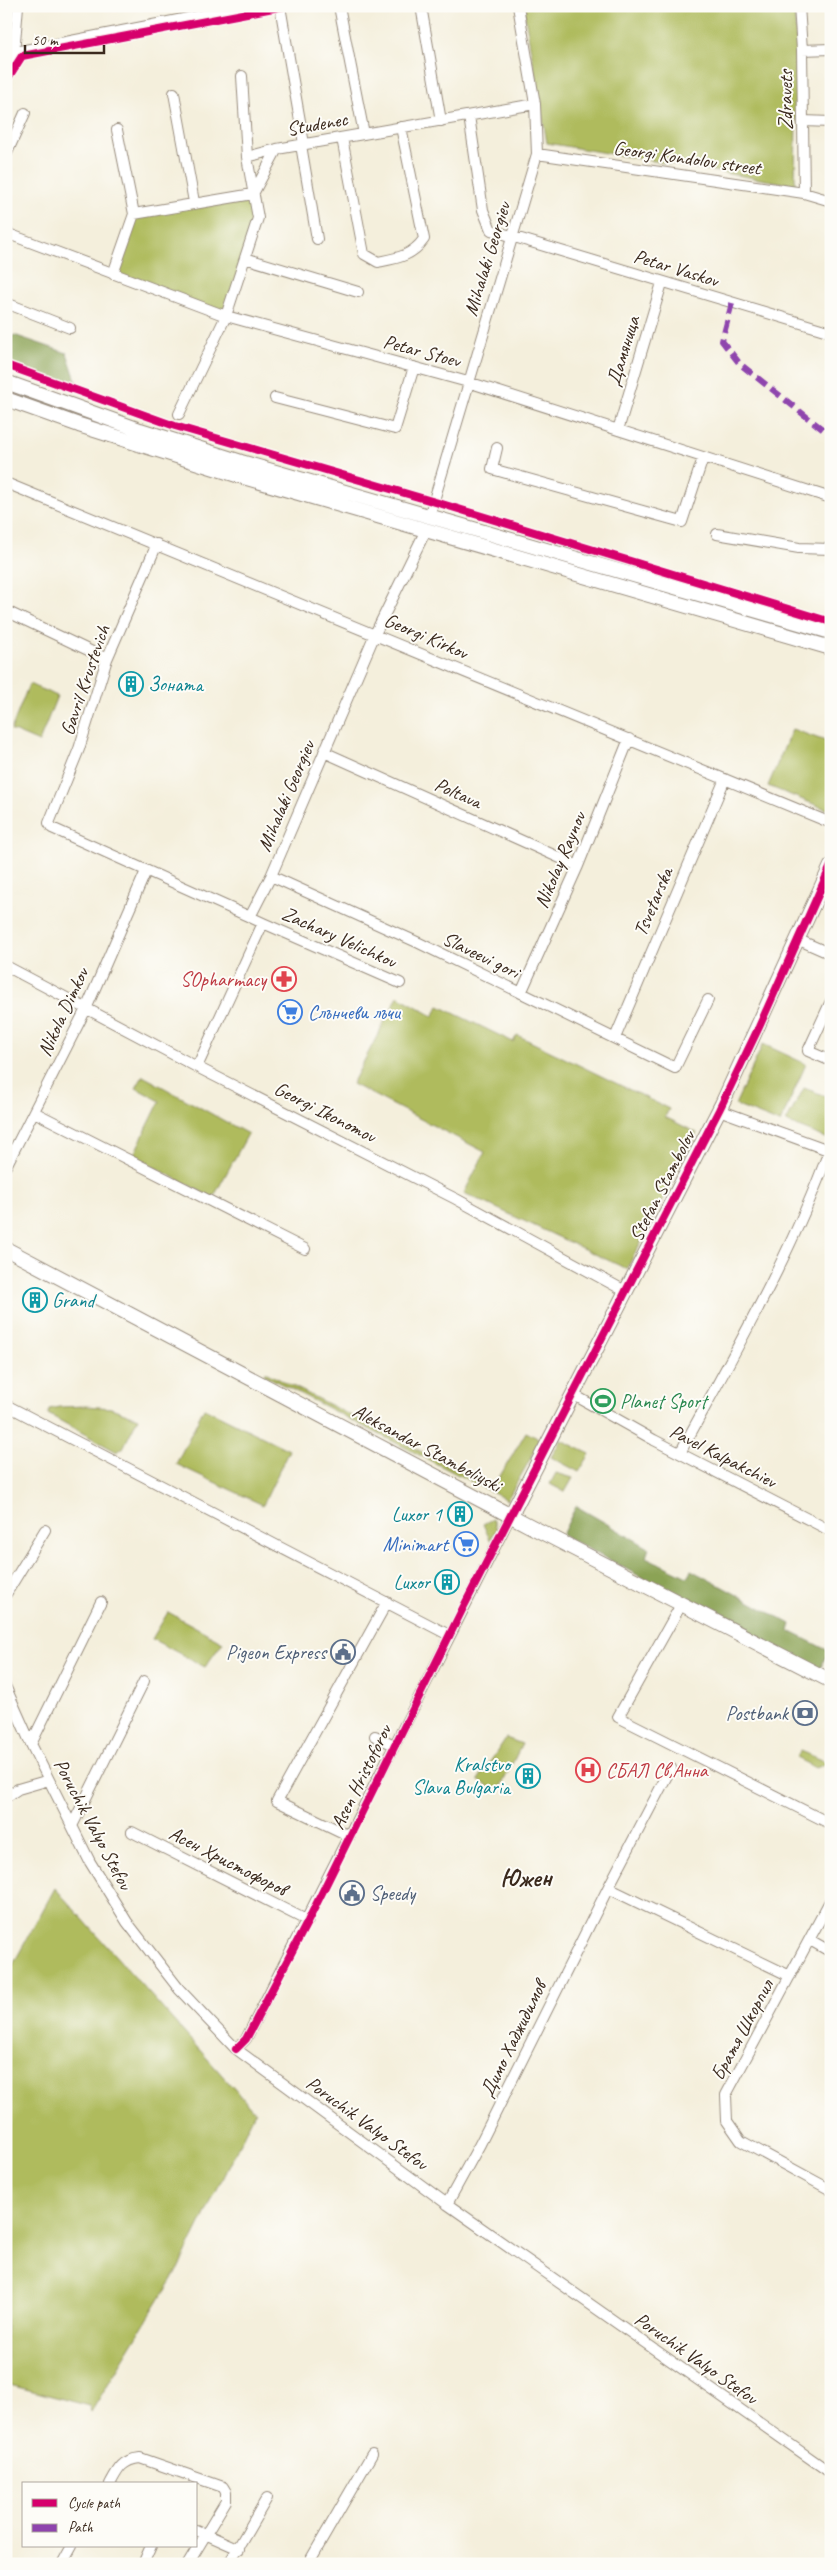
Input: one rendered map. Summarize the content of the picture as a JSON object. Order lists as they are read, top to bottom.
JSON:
{
  "streets": {
    "street": [
      "Zdravets",
      "Studenec",
      "Georgi Kondolov street",
      "Mihalaki Georgiev",
      "Petar Vaskov",
      "Petar Stoev",
      "Дамяница",
      "Georgi Kirkov",
      "Gavril Krustevich",
      "Poltava",
      "Nikolay Raynov",
      "Tsvetarska",
      "Zachary Velichkov",
      "Slaveevi gori",
      "Nikola Dimkov",
      "Georgi Ikonomov",
      "Stefan Stambolov",
      "Aleksandar Stamboliyski",
      "Pavel Kalpakchiev",
      "Asen Hristoforov",
      "Poruchik Valyo Stefov",
      "Асен Христофоров",
      "Братя Шкорпил",
      "Димо Хаджидимов"
    ]
  },
  "crossings": [
    ["Zdravets", "Georgi Kondolov street"],
    ["Studenec", "Mihalaki Georgiev"],
    ["Studenec", "Petar Vaskov"],
    ["Georgi Kondolov street", "Mihalaki Georgiev"],
    ["Mihalaki Georgiev", "Petar Vaskov"],
    ["Mihalaki Georgiev", "Petar Stoev"],
    ["Mihalaki Georgiev", "Georgi Kirkov"],
    ["Mihalaki Georgiev", "Poltava"],
    ["Mihalaki Georgiev", "Slaveevi gori"],
    ["Petar Vaskov", "Дамяница"],
    ["Petar Stoev", "Дамяница"],
    ["Georgi Kirkov", "Gavril Krustevich"],
    ["Georgi Kirkov", "Nikolay Raynov"],
    ["Georgi Kirkov", "Tsvetarska"],
    ["Gavril Krustevich", "Nikola Dimkov"],
    ["Poltava", "Nikolay Raynov"],
    ["Nikolay Raynov", "Slaveevi gori"],
    ["Tsvetarska", "Slaveevi gori"],
    ["Nikola Dimkov", "Georgi Ikonomov"],
    ["Georgi Ikonomov", "Stefan Stambolov"],
    ["Stefan Stambolov", "Aleksandar Stamboliyski"],
    ["Stefan Stambolov", "Pavel Kalpakchiev"],
    ["Stefan Stambolov", "Asen Hristoforov"],
    ["Aleksandar Stamboliyski", "Asen Hristoforov"],
    ["Asen Hristoforov", "Poruchik Valyo Stefov"],
    ["Asen Hristoforov", "Асен Христофоров"],
    ["Poruchik Valyo Stefov", "Димо Хаджидимов"]
  ],
  "districts": ["Южен"],
  "places": {
    "building": [
      "Зоната",
      "Grand",
      "Luxor 1",
      "Luxor",
      "Kralstvo Slava Bulgaria"
    ],
    "pharmacy": ["SOpharmacy"],
    "supermarket": ["Слънчеви лъчи", "Minimart"],
    "sports": ["Planet Sport"],
    "public building": ["Pigeon Express", "Speedy"],
    "bank": ["Postbank"],
    "hospital": ["СБАЛ Св,Анна"]
  },
  "legend": ["Cycle path", "Path"],
  "scale_bar": "50 m"
}
